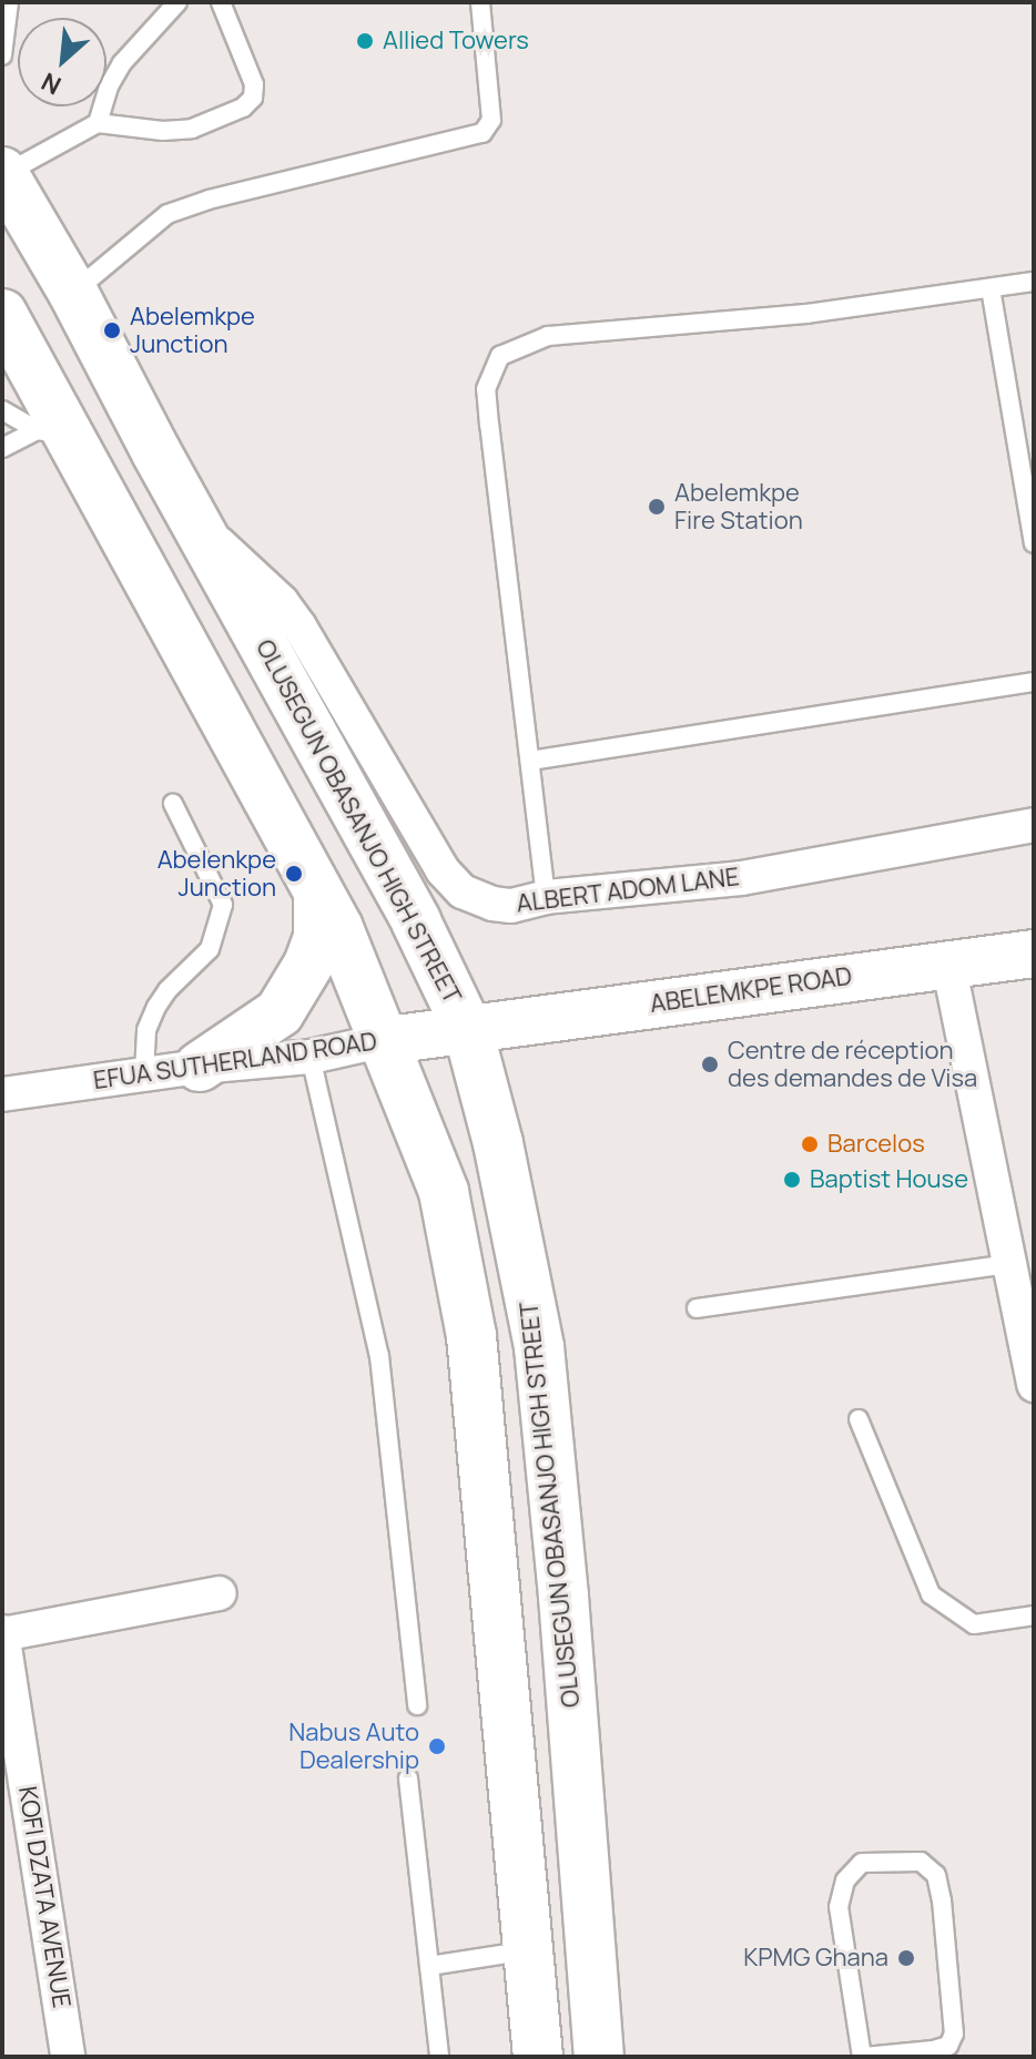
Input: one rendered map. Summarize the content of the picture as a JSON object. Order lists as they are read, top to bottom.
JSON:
{
  "streets": {
    "main road": ["OLUSEGUN OBASANJO HIGH STREET"],
    "street": [
      "ALBERT ADOM LANE",
      "ABELEMKPE ROAD",
      "EFUA SUTHERLAND ROAD",
      "KOFI DZATA AVENUE"
    ]
  },
  "crossings": [
    ["OLUSEGUN OBASANJO HIGH STREET", "ALBERT ADOM LANE"],
    ["OLUSEGUN OBASANJO HIGH STREET", "ABELEMKPE ROAD"],
    ["OLUSEGUN OBASANJO HIGH STREET", "EFUA SUTHERLAND ROAD"],
    ["ABELEMKPE ROAD", "EFUA SUTHERLAND ROAD"]
  ],
  "places": [
    "Allied Towers",
    "Abelemkpe Junction",
    "Abelemkpe Fire Station",
    "Abelenkpe Junction",
    "Centre de réception des demandes de Visa",
    "Barcelos",
    "Baptist House",
    "Nabus Auto Dealership",
    "KPMG Ghana"
  ],
  "north": "bottom left"
}
